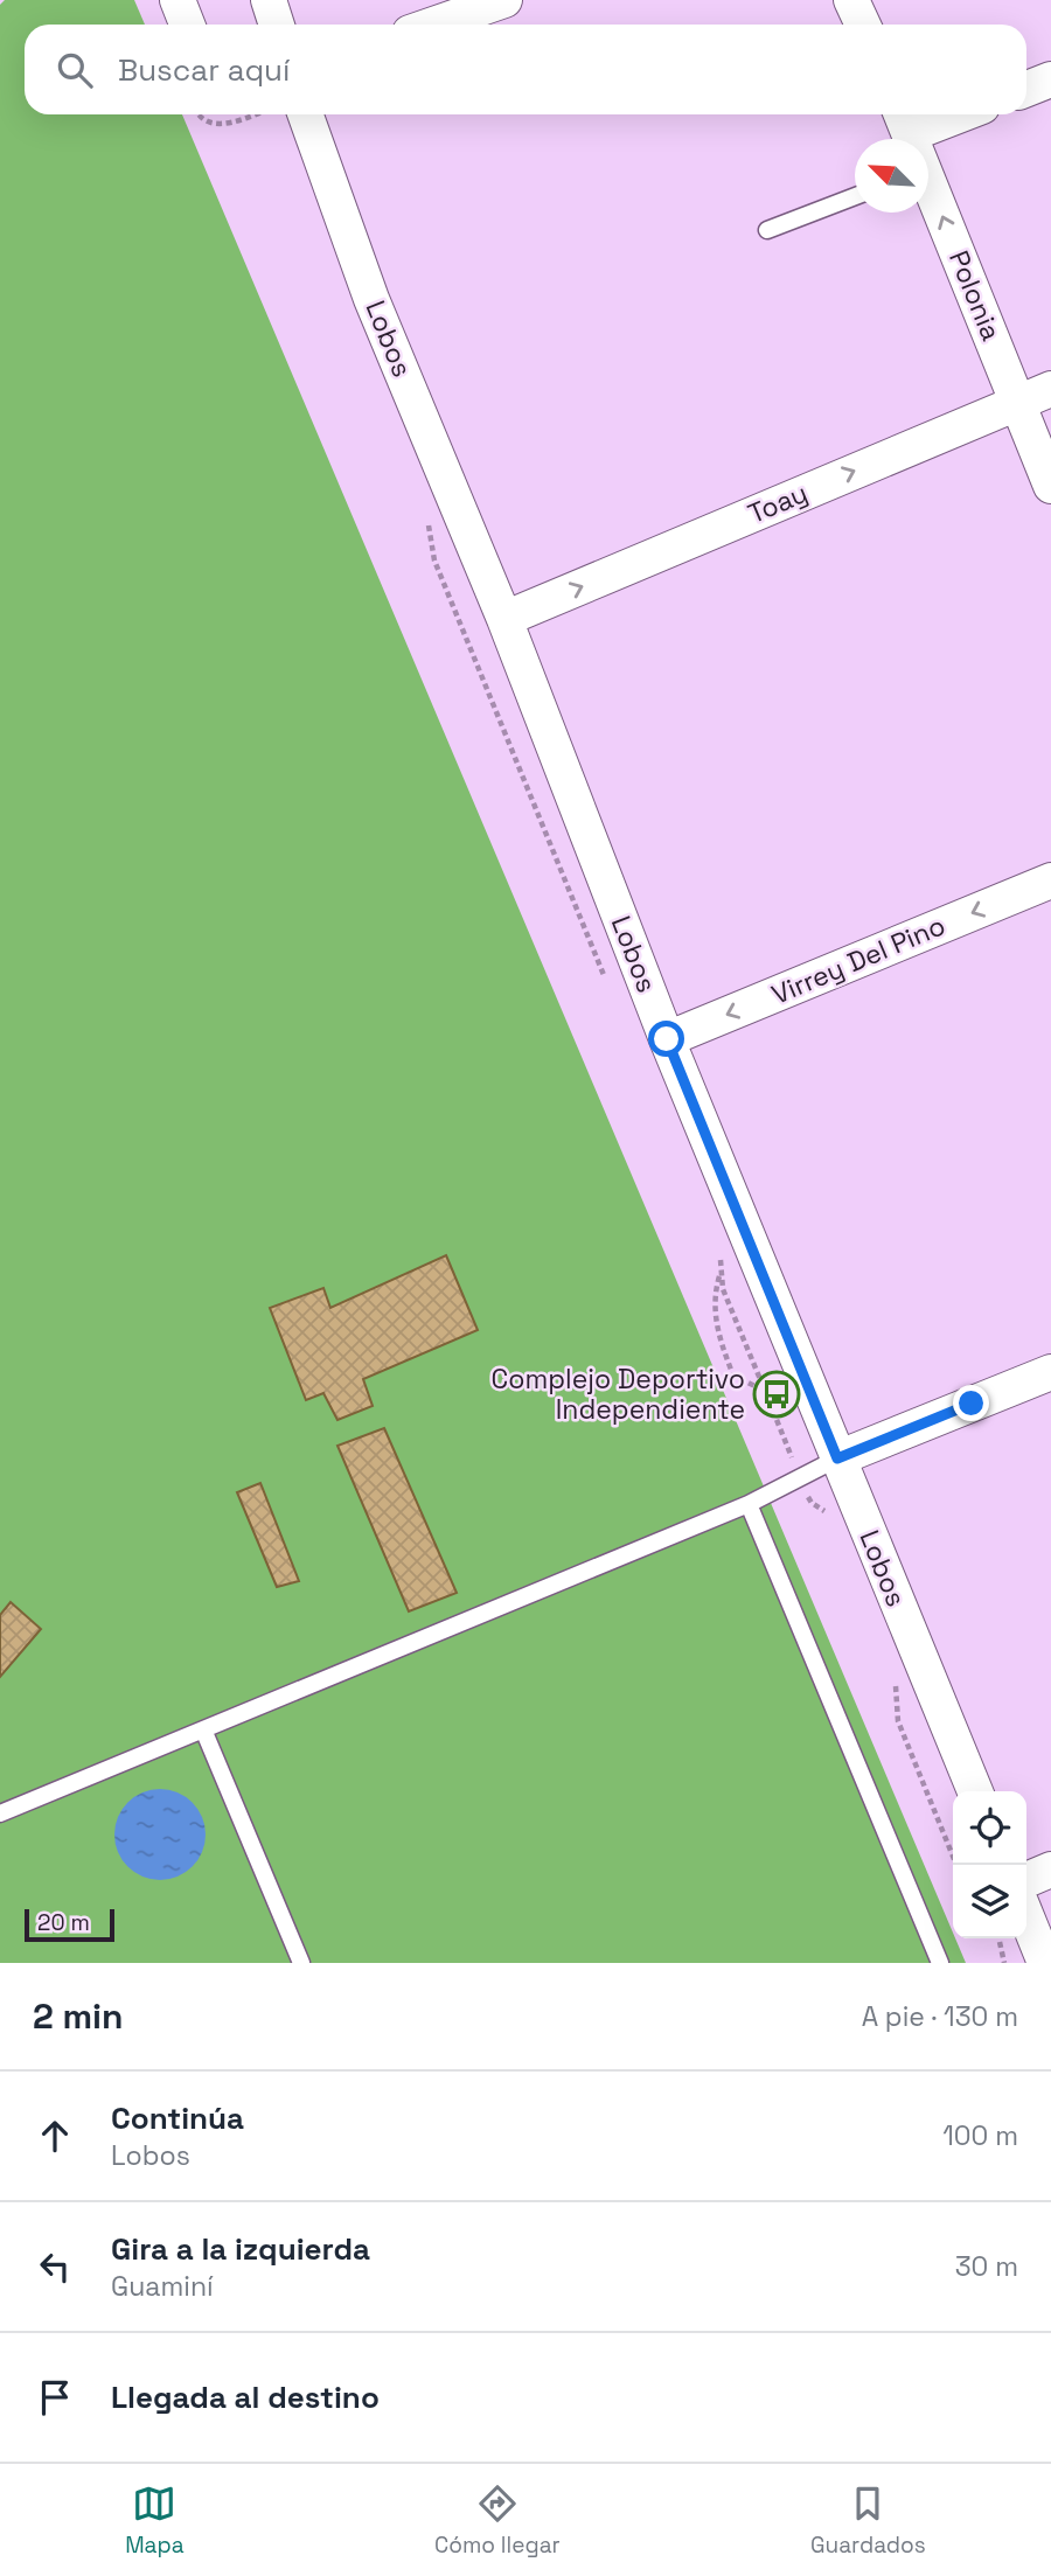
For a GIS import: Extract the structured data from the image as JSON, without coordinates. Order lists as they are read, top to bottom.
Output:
{
  "streets": {
    "street": [
      "Polonia",
      "Lobos",
      "Toay",
      "Virrey Del Pino"
    ]
  },
  "crossings": [
    ["Polonia", "Toay"],
    ["Lobos", "Toay"],
    ["Lobos", "Virrey Del Pino"]
  ],
  "one_way": ["Polonia", "Toay", "Virrey Del Pino"],
  "places": {
    "bus stop": ["Complejo Deportivo Independiente"]
  },
  "scale_bar": "20 m",
  "north": "top left",
  "page": {
    "search": "Buscar aquí",
    "scale": "20 m",
    "heading": ["2 min", "A pie · 130 m"],
    "list": [
      ["Continúa", "Lobos", "100 m"],
      ["Gira a la izquierda", "Guaminí", "30 m"],
      "Llegada al destino"
    ],
    "nav": ["Mapa", "Cómo llegar", "Guardados"]
  }
}
